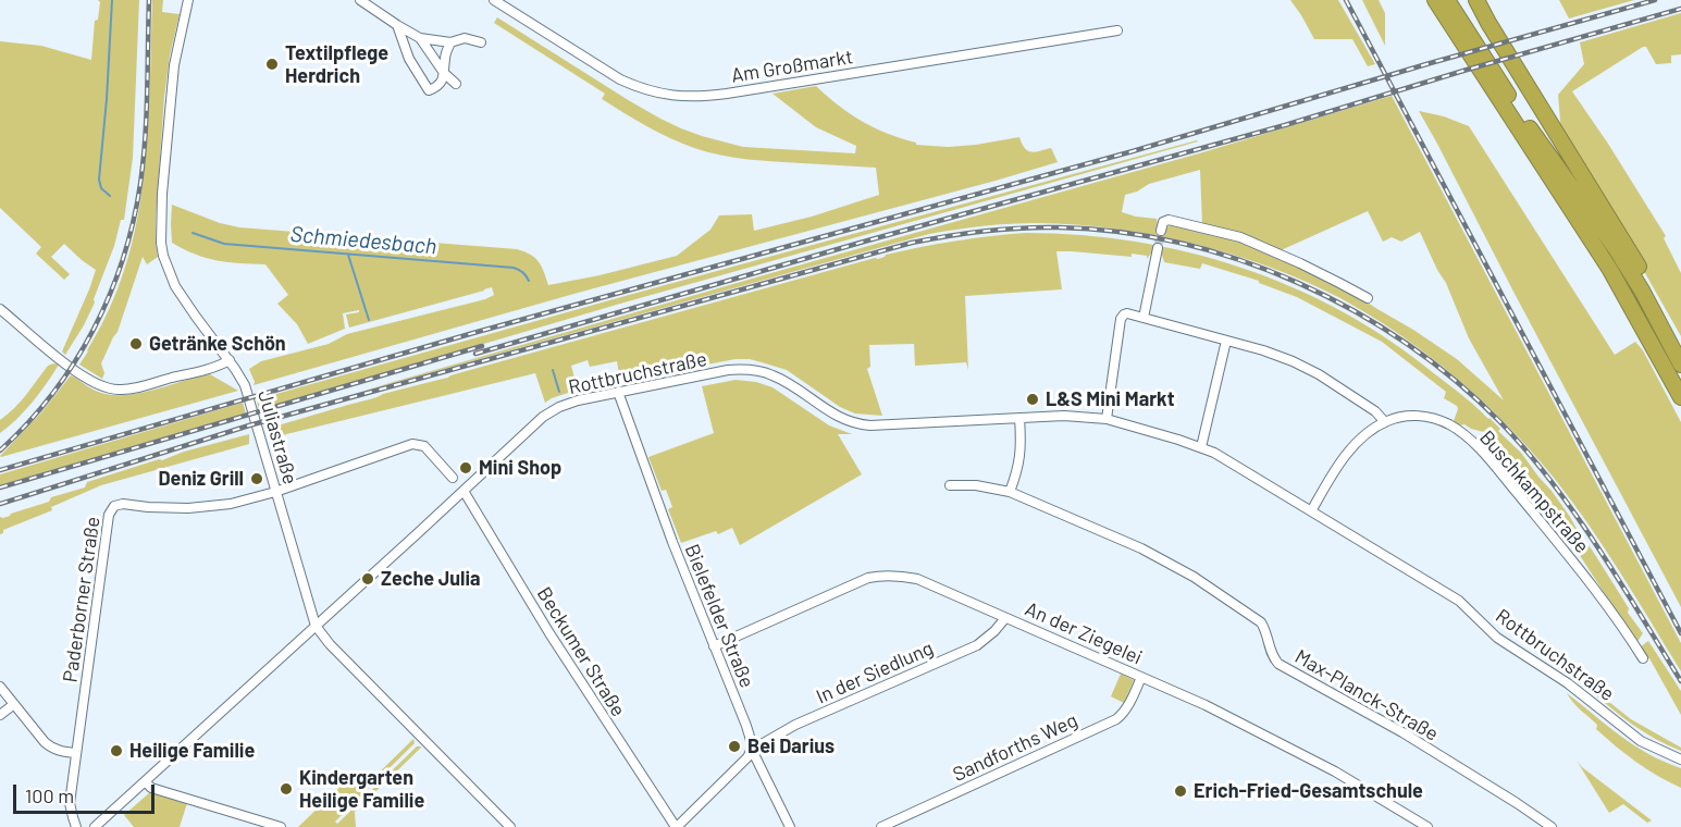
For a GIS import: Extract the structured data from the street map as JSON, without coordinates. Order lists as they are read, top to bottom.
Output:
{
  "streets": {
    "street": [
      "Am Großmarkt",
      "Rottbruchstraße",
      "Juliastraße",
      "Buschkampstraße",
      "Paderborner Straße",
      "Bielefelder Straße",
      "An der Ziegelei",
      "Beckumer Straße",
      "In der Siedlung",
      "Max-Planck-Straße",
      "Sandforths Weg"
    ]
  },
  "crossings": [
    ["Rottbruchstraße", "Juliastraße"],
    ["Rottbruchstraße", "Bielefelder Straße"],
    ["Rottbruchstraße", "Beckumer Straße"],
    ["Juliastraße", "Paderborner Straße"],
    ["Bielefelder Straße", "An der Ziegelei"],
    ["Bielefelder Straße", "In der Siedlung"],
    ["An der Ziegelei", "In der Siedlung"],
    ["An der Ziegelei", "Sandforths Weg"]
  ],
  "water": ["Schmiedesbach"],
  "places": [
    "Textilpflege Herdrich",
    "Getränke Schön",
    "L&S Mini Markt",
    "Mini Shop",
    "Deniz Grill",
    "Zeche Julia",
    "Bei Darius",
    "Heilige Familie",
    "Kindergarten Heilige Familie",
    "Erich-Fried-Gesamtschule"
  ],
  "scale_bar": "100 m"
}
